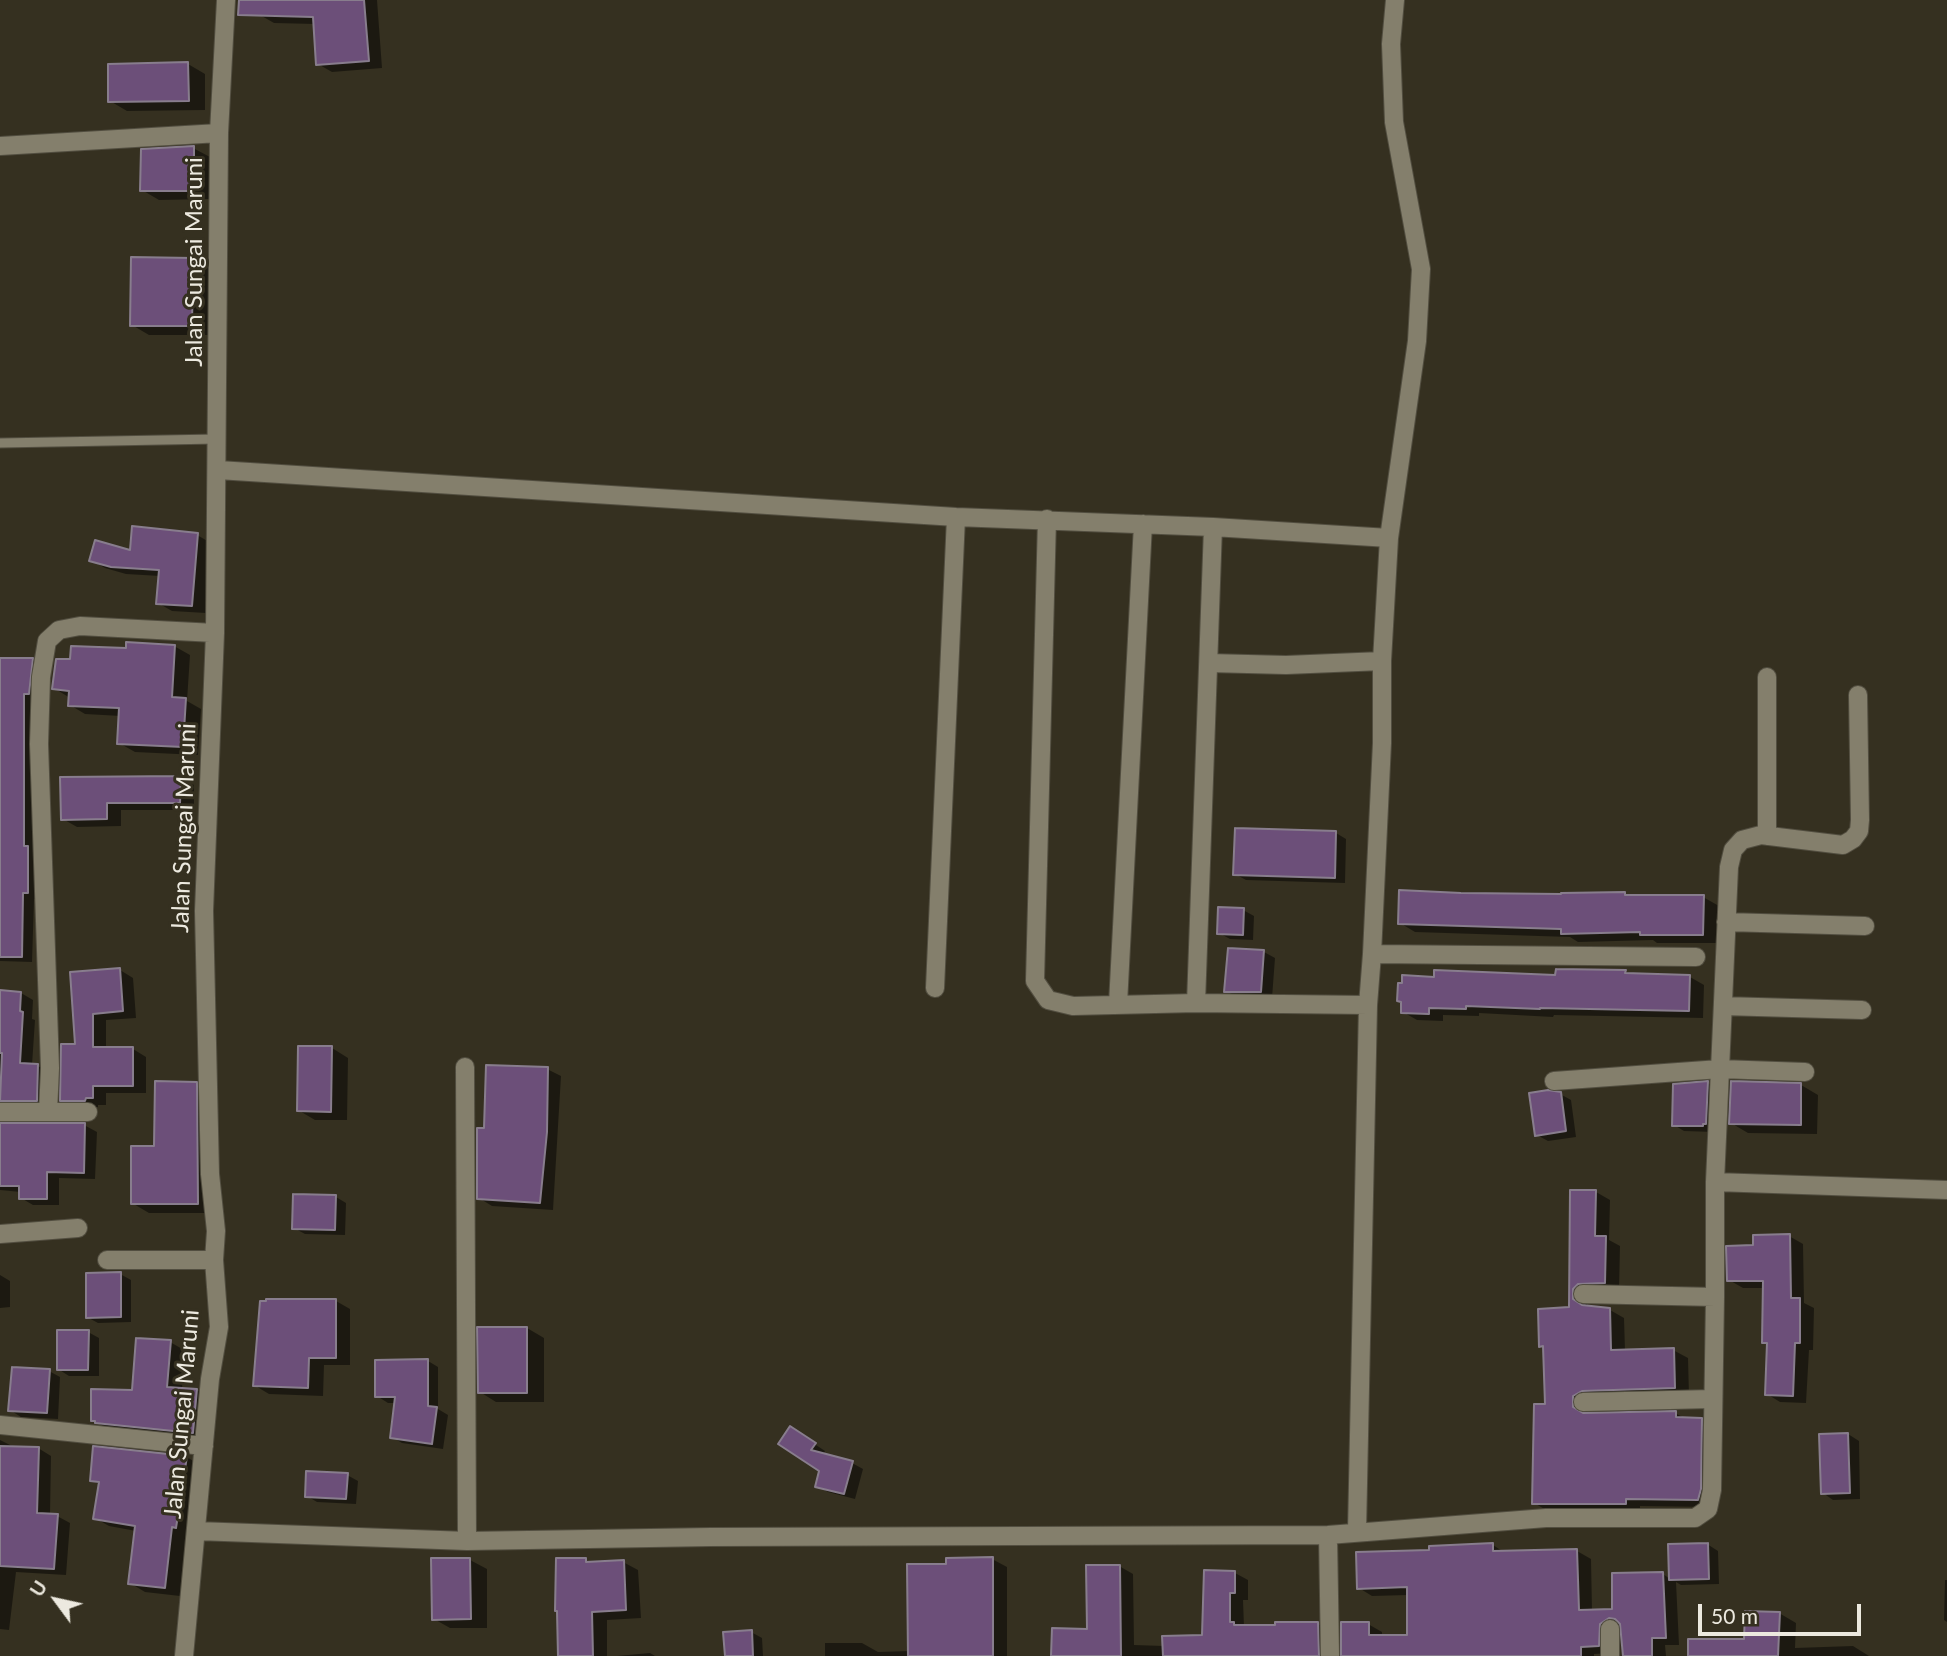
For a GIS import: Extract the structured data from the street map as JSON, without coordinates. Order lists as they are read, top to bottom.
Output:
{
  "streets": {
    "street": ["Jalan Sungai Maruni"]
  },
  "scale_bar": "50 m",
  "north": "top left"
}
